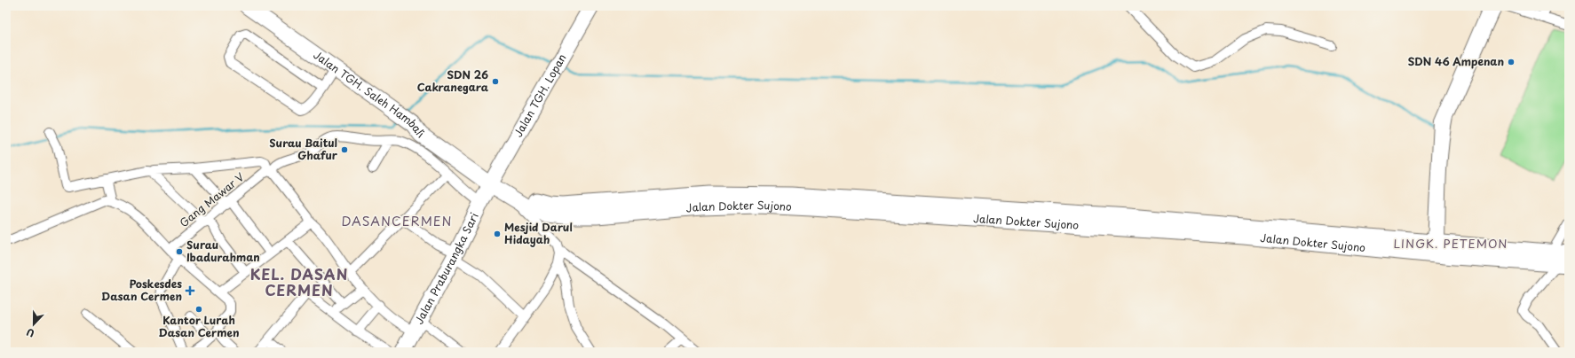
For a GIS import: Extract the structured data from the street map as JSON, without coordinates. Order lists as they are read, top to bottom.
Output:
{
  "streets": {
    "main road": [
      "Jalan TGH. Saleh Hambali",
      "Jalan TGH. Lopan",
      "Jalan Dokter Sujono",
      "Jalan Praburangka Sari"
    ],
    "street": ["Gang Mawar V"]
  },
  "crossings": [
    ["Jalan TGH. Saleh Hambali", "Jalan TGH. Lopan"],
    ["Jalan TGH. Saleh Hambali", "Jalan Dokter Sujono"],
    ["Jalan TGH. Saleh Hambali", "Jalan Praburangka Sari"],
    ["Jalan TGH. Lopan", "Jalan Dokter Sujono"],
    ["Jalan TGH. Lopan", "Jalan Praburangka Sari"],
    ["Gang Mawar V", "Jalan Praburangka Sari"],
    ["Jalan Dokter Sujono", "Jalan Praburangka Sari"]
  ],
  "districts": ["DASANCERMEN", "LINGK. PETEMON", "KEL. DASAN CERMEN"],
  "places": {
    "other": [
      "SDN 46 Ampenan",
      "SDN 26 Cakranegara",
      "Surau Baitul Ghafur",
      "Mesjid Darul Hidayah",
      "Surau Ibadurahman",
      "Kantor Lurah Dasan Cermen"
    ],
    "health": ["Poskesdes Dasan Cermen"]
  },
  "north": "bottom"
}
